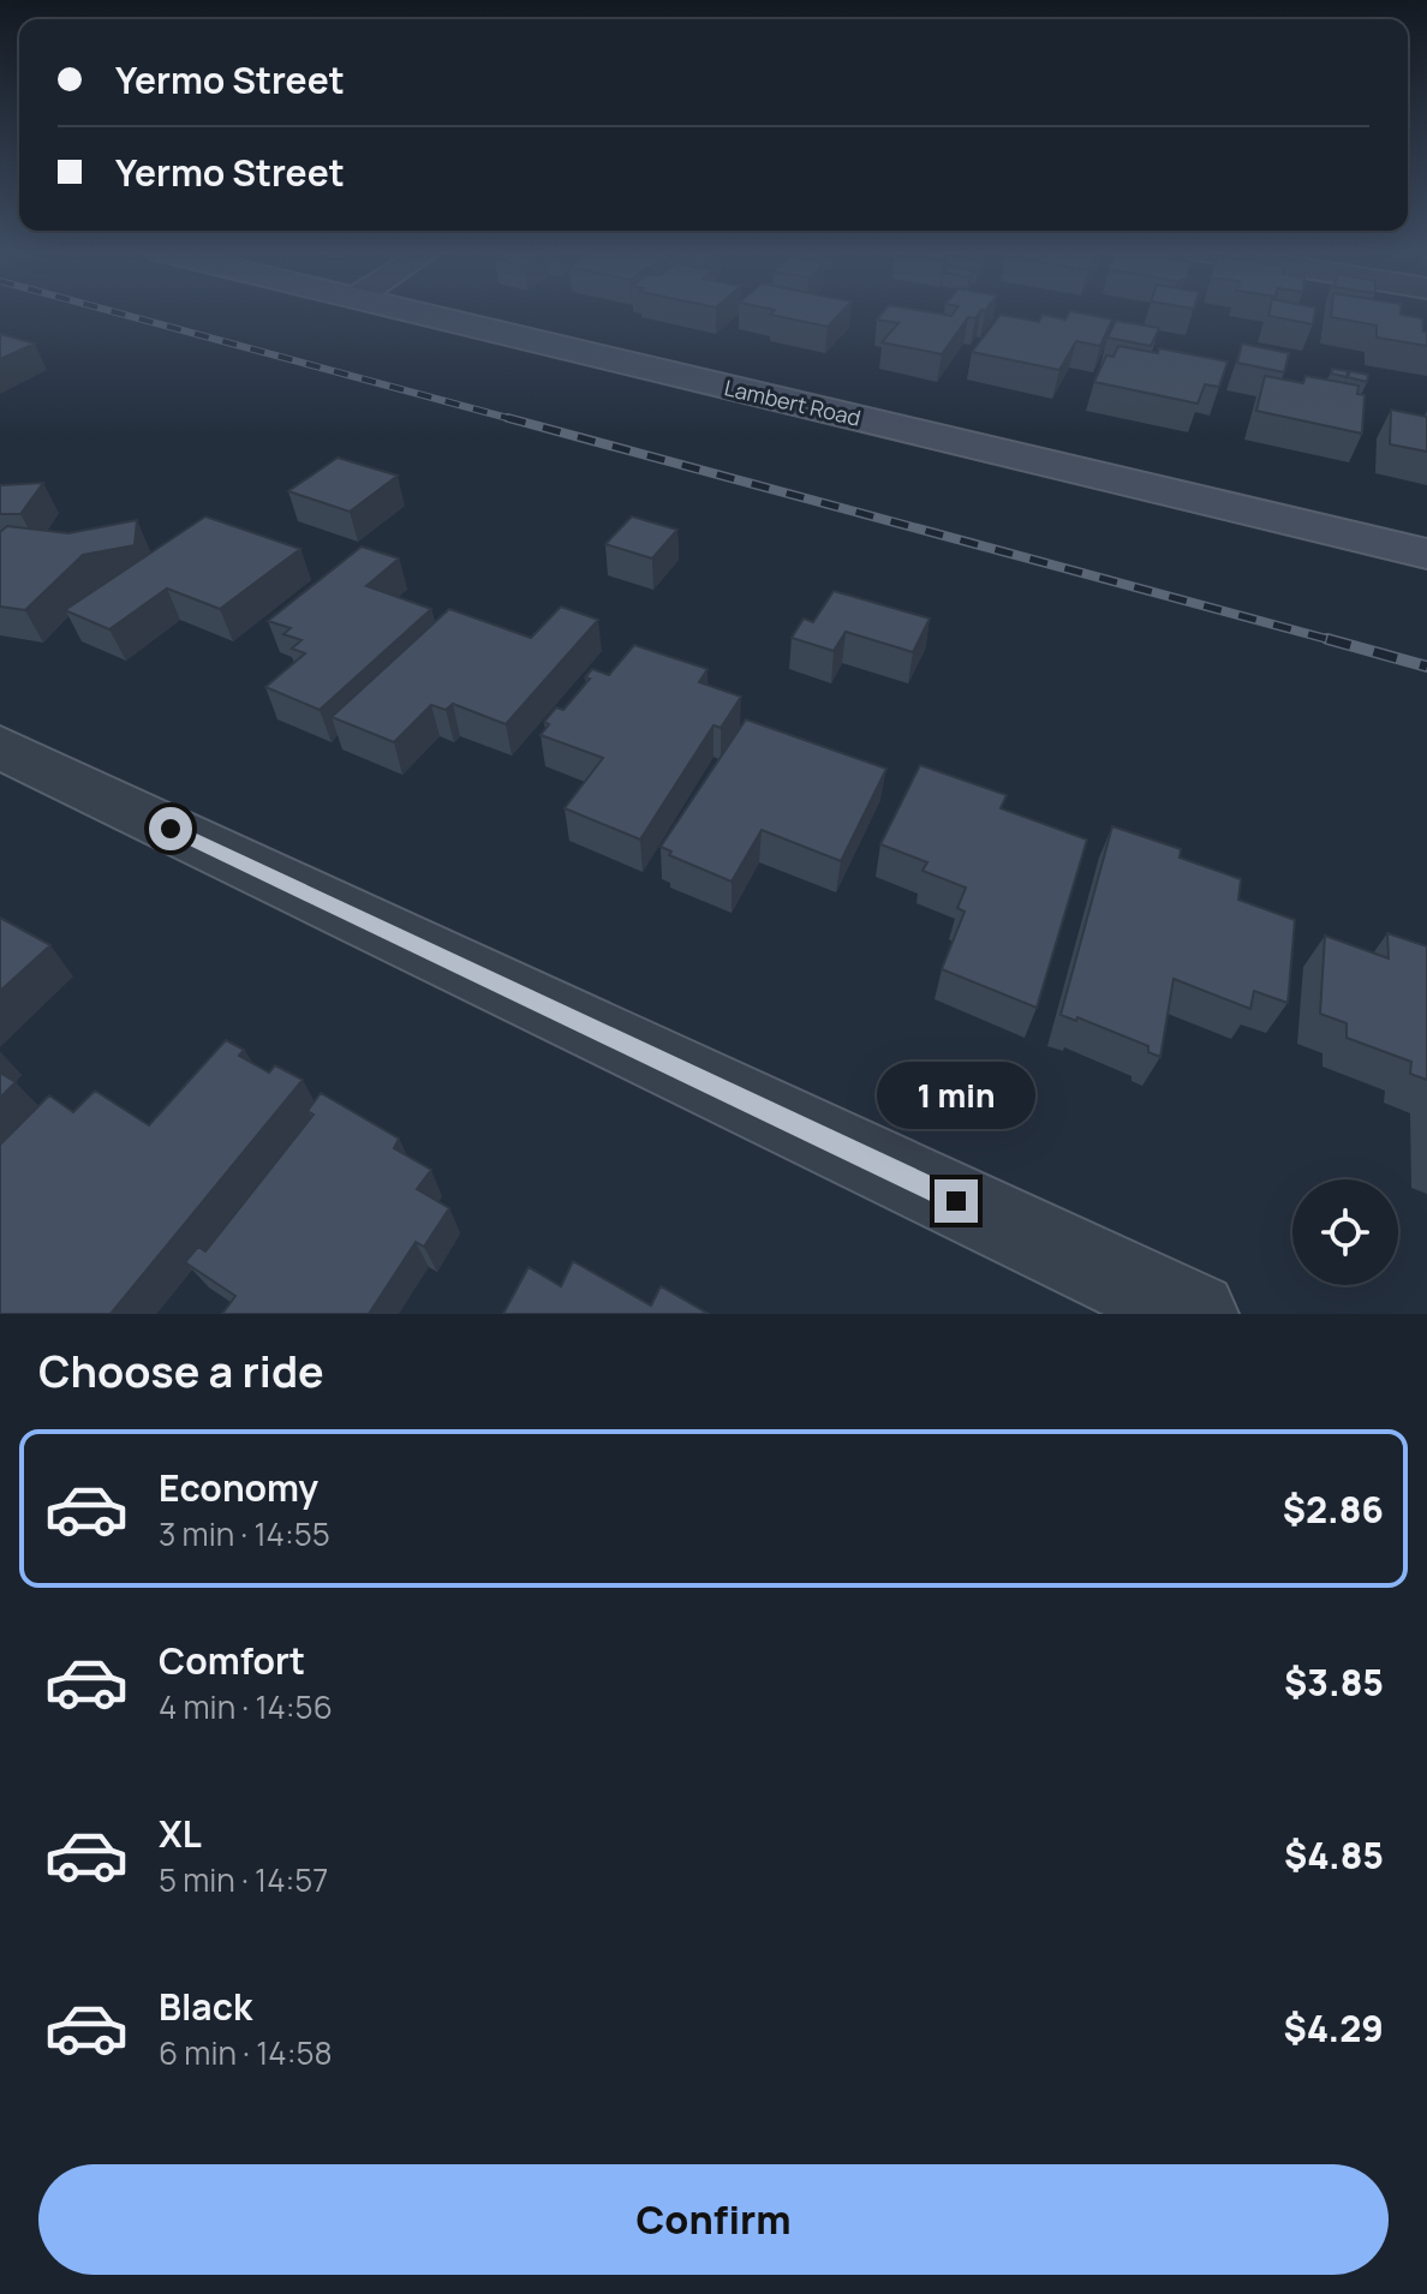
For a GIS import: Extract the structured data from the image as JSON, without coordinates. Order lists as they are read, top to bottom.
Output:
{
  "streets": {
    "main road": ["Lambert Road"]
  },
  "page": {
    "banner": ["Yermo Street", "Yermo Street"],
    "bubble": "1 min",
    "heading": "Choose a ride",
    "list": [
      {
        "name": "Economy",
        "note": "3 min · 14:55",
        "value": "$2.86"
      },
      {
        "name": "Comfort",
        "note": "4 min · 14:56",
        "value": "$3.85"
      },
      {
        "name": "XL",
        "note": "5 min · 14:57",
        "value": "$4.85"
      },
      {
        "name": "Black",
        "note": "6 min · 14:58",
        "value": "$4.29"
      }
    ],
    "buttons": "Confirm"
  }
}
